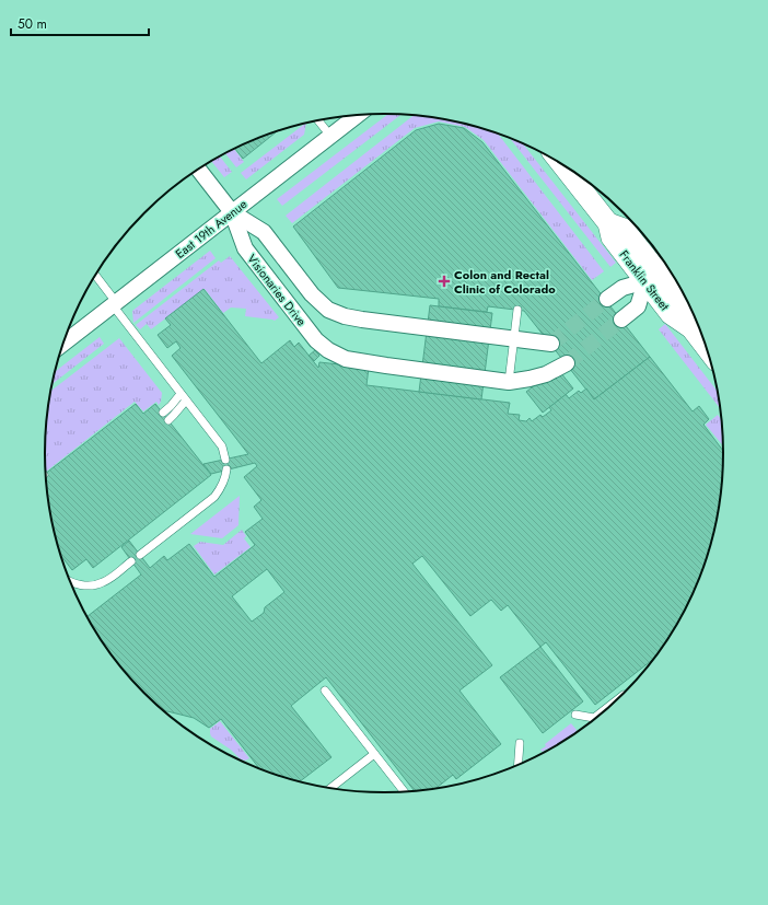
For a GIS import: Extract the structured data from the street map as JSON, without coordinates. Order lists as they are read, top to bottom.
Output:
{
  "streets": {
    "street": ["East 19th Avenue", "Franklin Street", "Visionaries Drive"]
  },
  "crossings": [
    ["East 19th Avenue", "Visionaries Drive"]
  ],
  "places": {
    "health": ["Colon and Rectal Clinic of Colorado"]
  },
  "scale_bar": "50 m"
}
